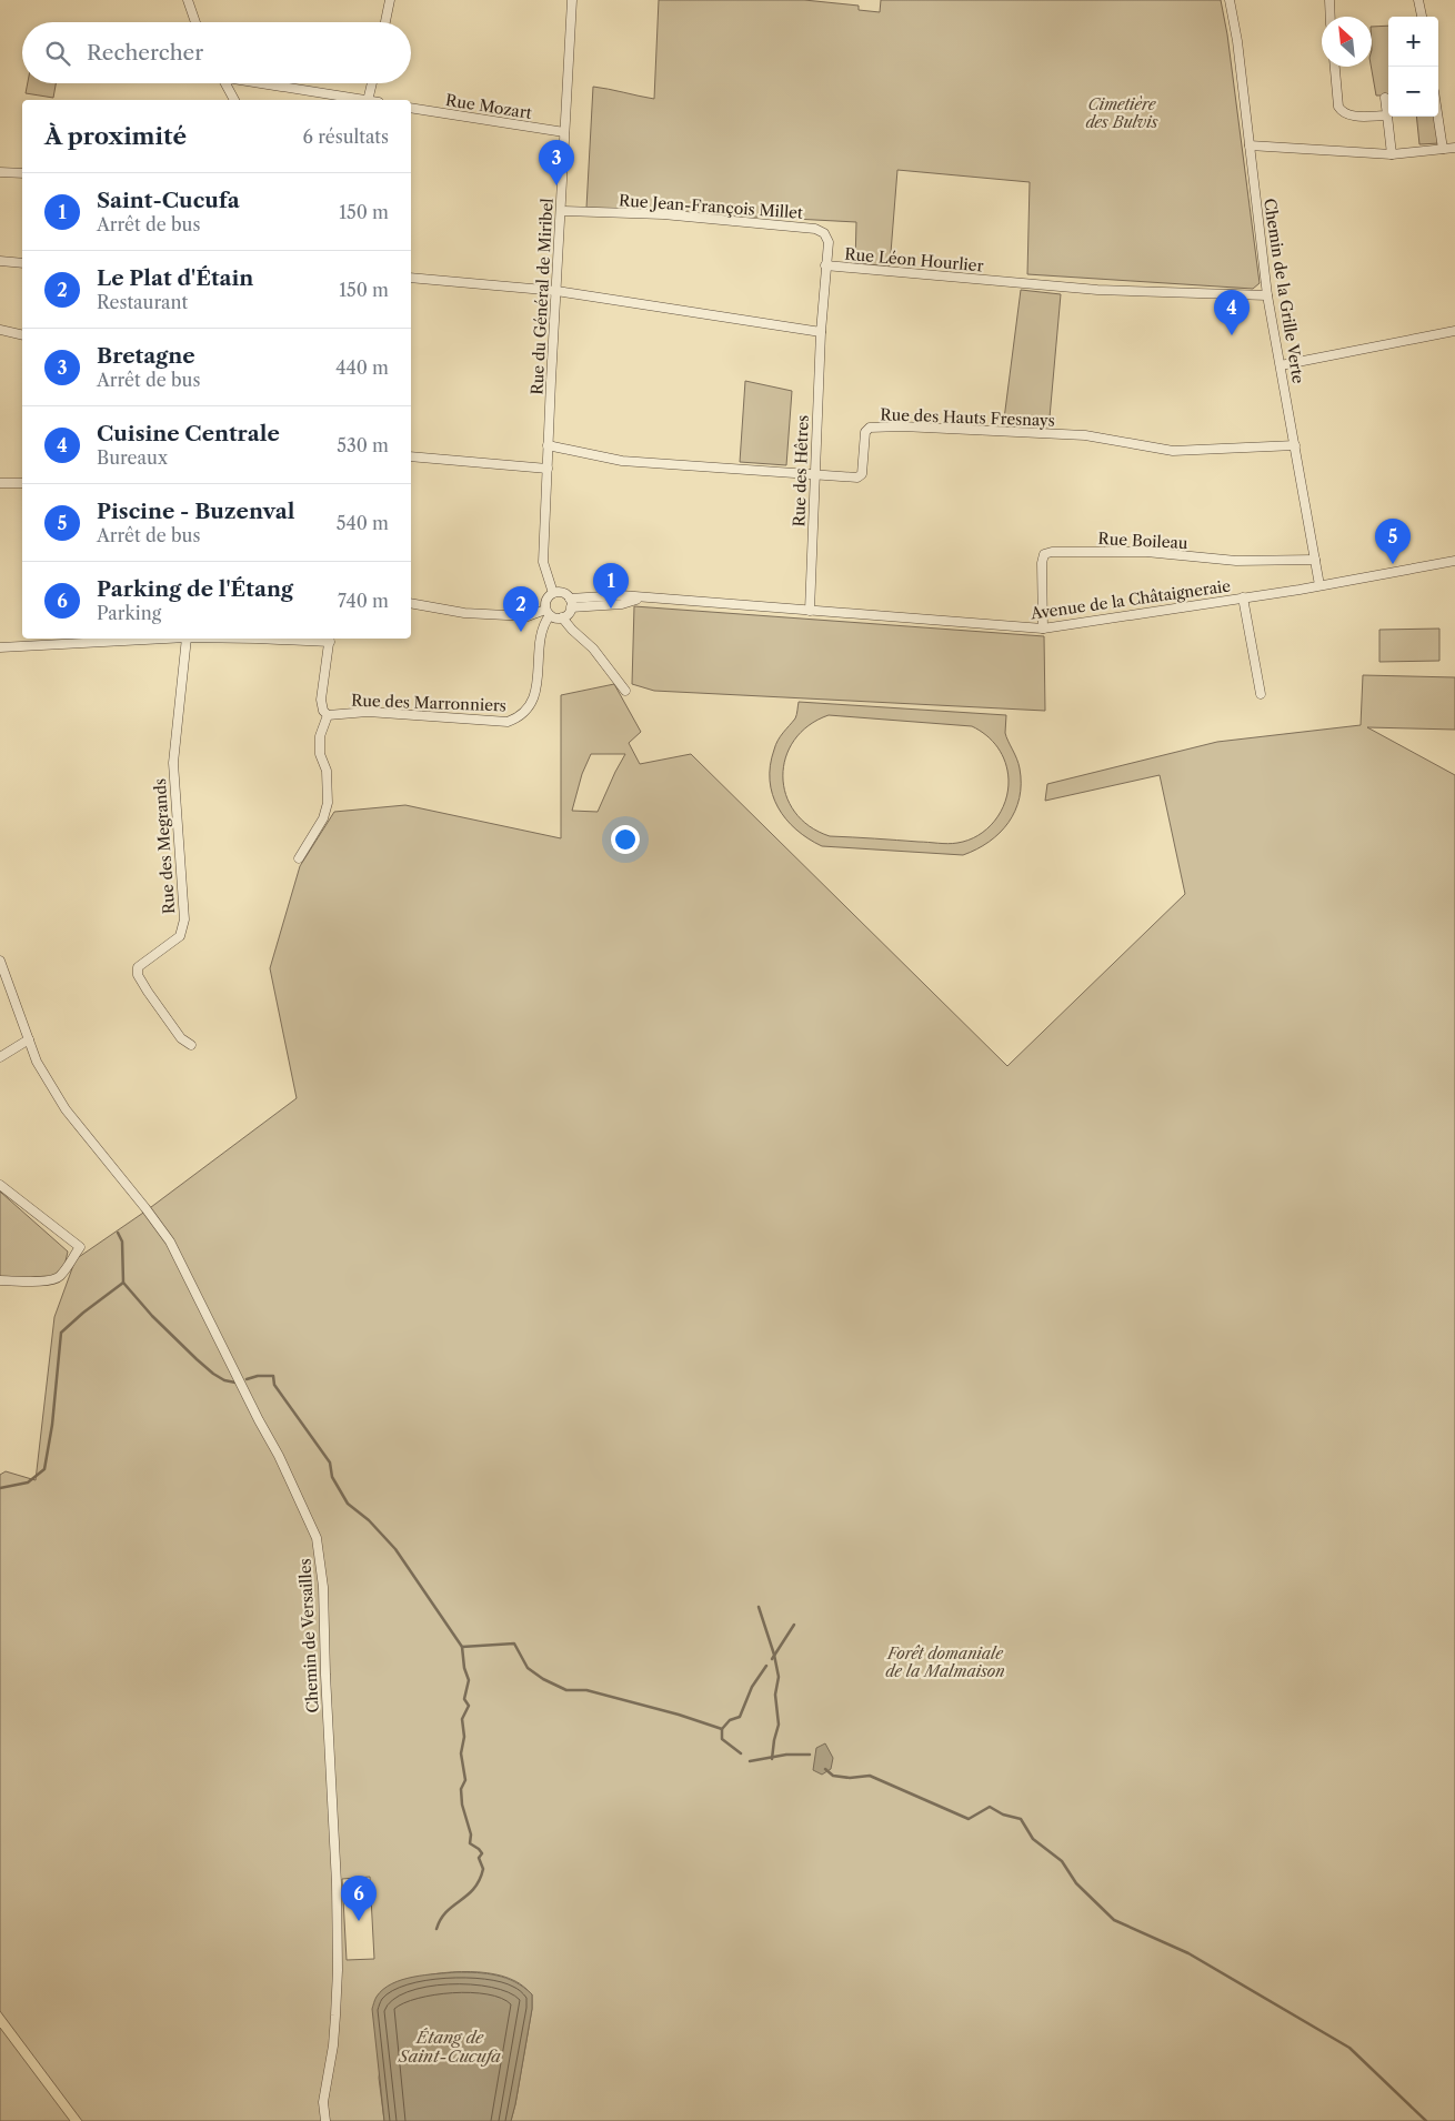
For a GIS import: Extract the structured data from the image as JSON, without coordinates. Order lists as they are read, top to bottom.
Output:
{
  "streets": {
    "street": [
      "Rue Mozart",
      "Rue Jean-François Millet",
      "Rue Léon Hourlier",
      "Chemin de la Grille Verte",
      "Rue du Général de Miribel",
      "Rue des Hauts Fresnays",
      "Rue des Hêtres",
      "Rue Boileau",
      "Avenue de la Châtaigneraie",
      "Rue des Marronniers",
      "Rue des Megrands",
      "Chemin de Versailles"
    ]
  },
  "crossings": [
    ["Rue Mozart", "Rue du Général de Miribel"],
    ["Rue Jean-François Millet", "Rue Léon Hourlier"],
    ["Rue Jean-François Millet", "Rue du Général de Miribel"],
    ["Rue Léon Hourlier", "Chemin de la Grille Verte"],
    ["Rue Léon Hourlier", "Rue des Hêtres"],
    ["Chemin de la Grille Verte", "Rue des Hauts Fresnays"],
    ["Chemin de la Grille Verte", "Rue Boileau"],
    ["Chemin de la Grille Verte", "Avenue de la Châtaigneraie"],
    ["Rue du Général de Miribel", "Rue des Hauts Fresnays"],
    ["Rue du Général de Miribel", "Avenue de la Châtaigneraie"],
    ["Rue du Général de Miribel", "Rue des Marronniers"],
    ["Rue des Hauts Fresnays", "Rue des Hêtres"],
    ["Rue des Hêtres", "Avenue de la Châtaigneraie"],
    ["Rue Boileau", "Avenue de la Châtaigneraie"],
    ["Avenue de la Châtaigneraie", "Rue des Marronniers"]
  ],
  "water": ["Étang de Saint-Cucufa"],
  "parks": ["Cimetière des Bulvis", "Forêt domaniale de la Malmaison"],
  "north": "top left",
  "page": {
    "map_buttons": ["+", "−"],
    "search": "Rechercher",
    "heading": ["À proximité", "6 résultats"],
    "pins": [
      "3",
      "4",
      "5",
      "1",
      "2",
      "6"
    ],
    "list": [
      {
        "mark": "1",
        "name": "Saint-Cucufa",
        "note": "Arrêt de bus",
        "value": "150 m"
      },
      {
        "mark": "2",
        "name": "Le Plat d'Étain",
        "note": "Restaurant",
        "value": "150 m"
      },
      {
        "mark": "3",
        "name": "Bretagne",
        "note": "Arrêt de bus",
        "value": "440 m"
      },
      {
        "mark": "4",
        "name": "Cuisine Centrale",
        "note": "Bureaux",
        "value": "530 m"
      },
      {
        "mark": "5",
        "name": "Piscine - Buzenval",
        "note": "Arrêt de bus",
        "value": "540 m"
      },
      {
        "mark": "6",
        "name": "Parking de l'Étang",
        "note": "Parking",
        "value": "740 m"
      }
    ]
  }
}
